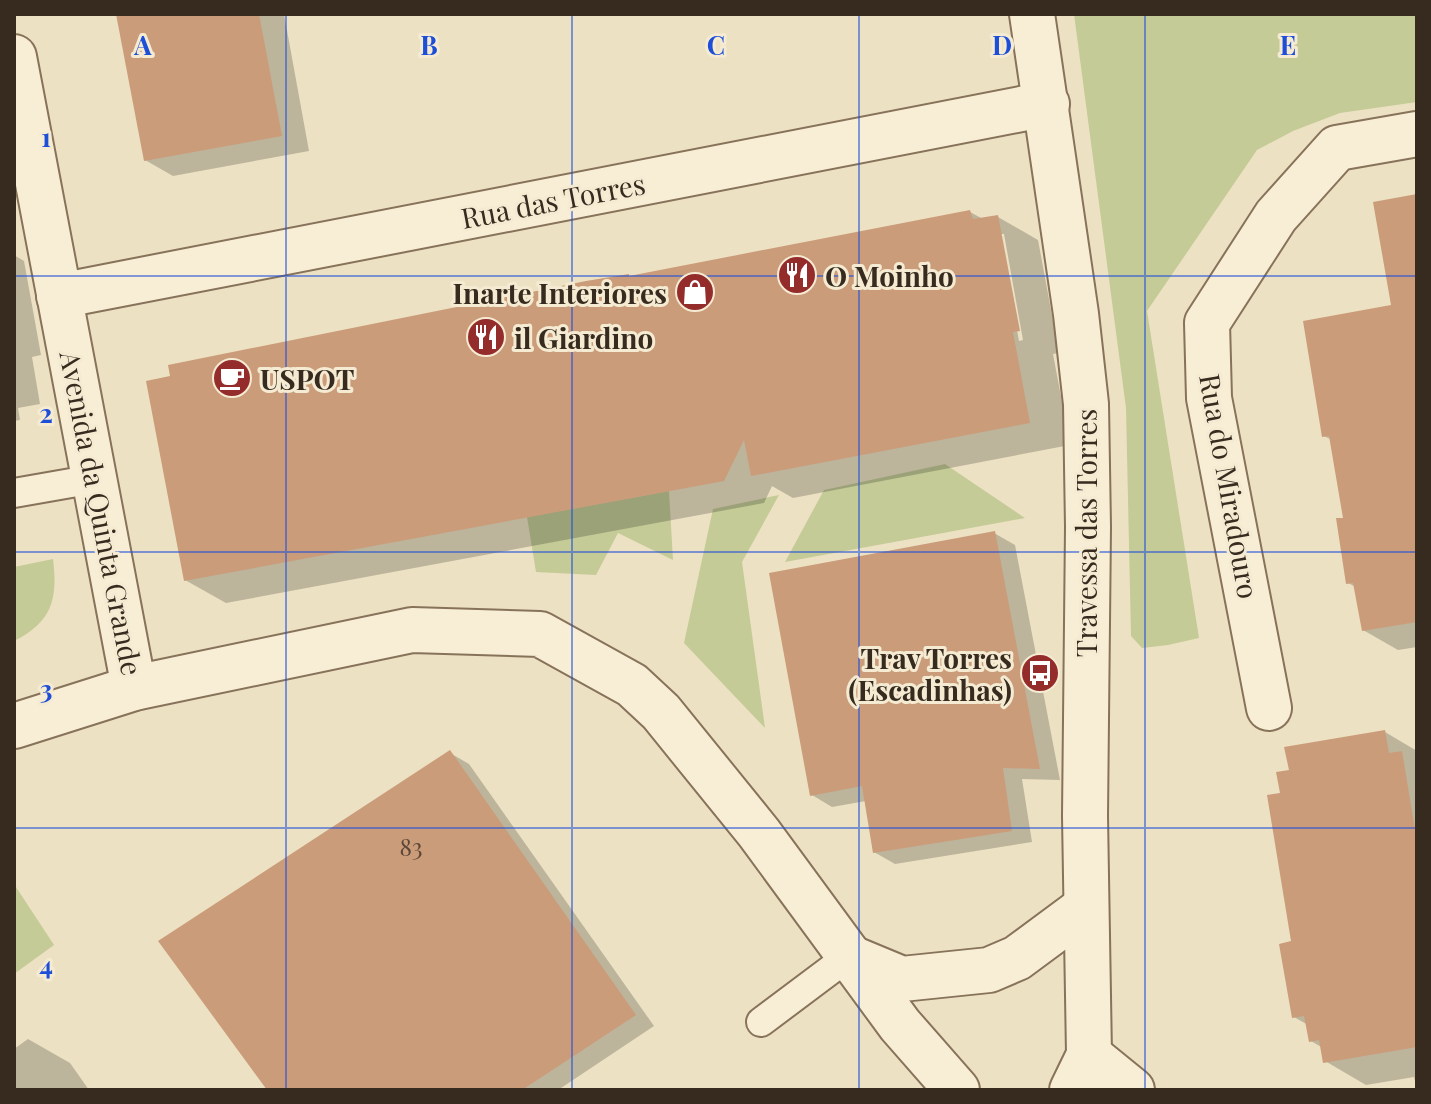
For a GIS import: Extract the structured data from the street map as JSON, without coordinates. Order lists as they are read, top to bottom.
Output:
{
  "streets": {
    "street": [
      "Rua das Torres",
      "Rua do Miradouro",
      "Avenida da Quinta Grande",
      "Travessa das Torres"
    ]
  },
  "crossings": [
    ["Rua das Torres", "Avenida da Quinta Grande"],
    ["Rua das Torres", "Travessa das Torres"]
  ],
  "places": {
    "restaurant": ["O Moinho", "il Giardino"],
    "shop": ["Inarte Interiores"],
    "cafe": ["USPOT"],
    "bus stop": ["Trav Torres (Escadinhas)"]
  },
  "house_numbers": ["83"],
  "grid": {
    "columns": [
      "A",
      "B",
      "C",
      "D",
      "E"
    ],
    "rows": [
      "1",
      "2",
      "3",
      "4"
    ]
  }
}
